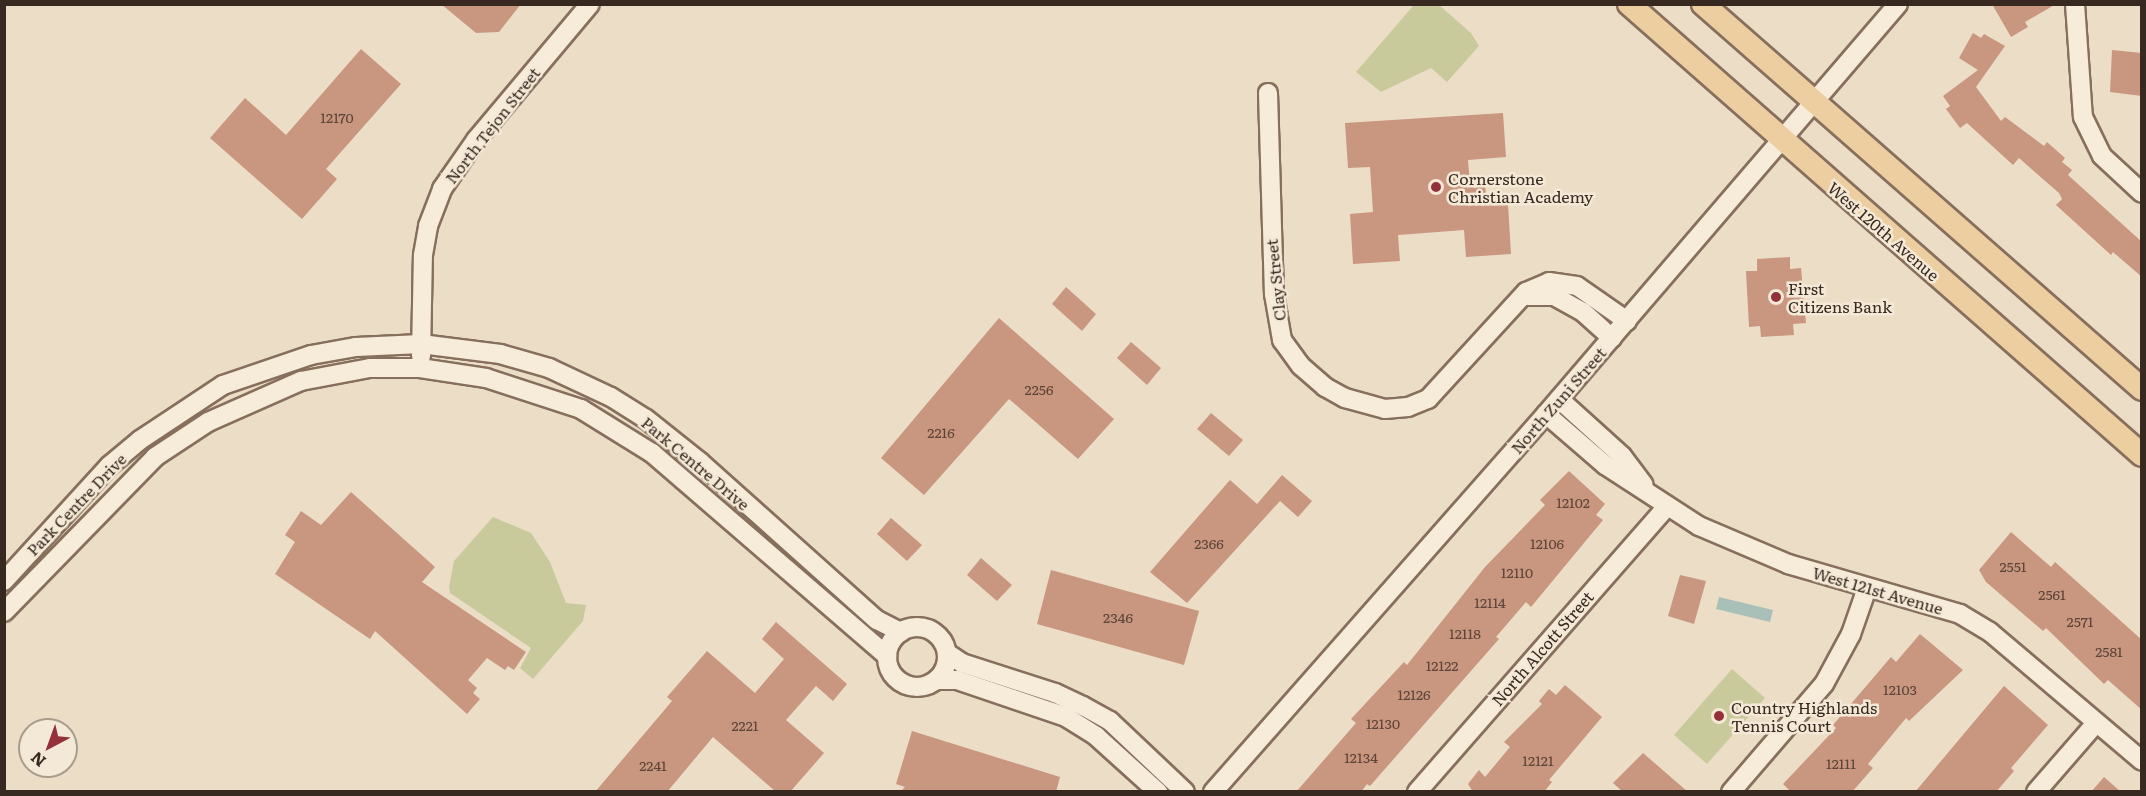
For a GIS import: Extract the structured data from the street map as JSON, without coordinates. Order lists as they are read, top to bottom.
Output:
{
  "streets": {
    "main road": ["West 120th Avenue"],
    "street": [
      "North Tejon Street",
      "Clay Street",
      "North Zuni Street",
      "Park Centre Drive",
      "West 121st Avenue",
      "North Alcott Street"
    ]
  },
  "crossings": [
    ["North Tejon Street", "Park Centre Drive"],
    ["West 120th Avenue", "North Zuni Street"],
    ["Clay Street", "North Zuni Street"],
    ["North Zuni Street", "West 121st Avenue"],
    ["West 121st Avenue", "North Alcott Street"]
  ],
  "places": ["Cornerstone Christian Academy", "First Citizens Bank", "Country Highlands Tennis Court"],
  "house_numbers": [
    "12170",
    "2256",
    "2216",
    "12102",
    "2366",
    "12106",
    "2551",
    "12110",
    "2561",
    "12114",
    "2346",
    "2571",
    "12118",
    "2581",
    "12122",
    "12103",
    "12126",
    "12130",
    "2221",
    "12134",
    "12121",
    "12111",
    "2241"
  ],
  "north": "bottom left"
}
